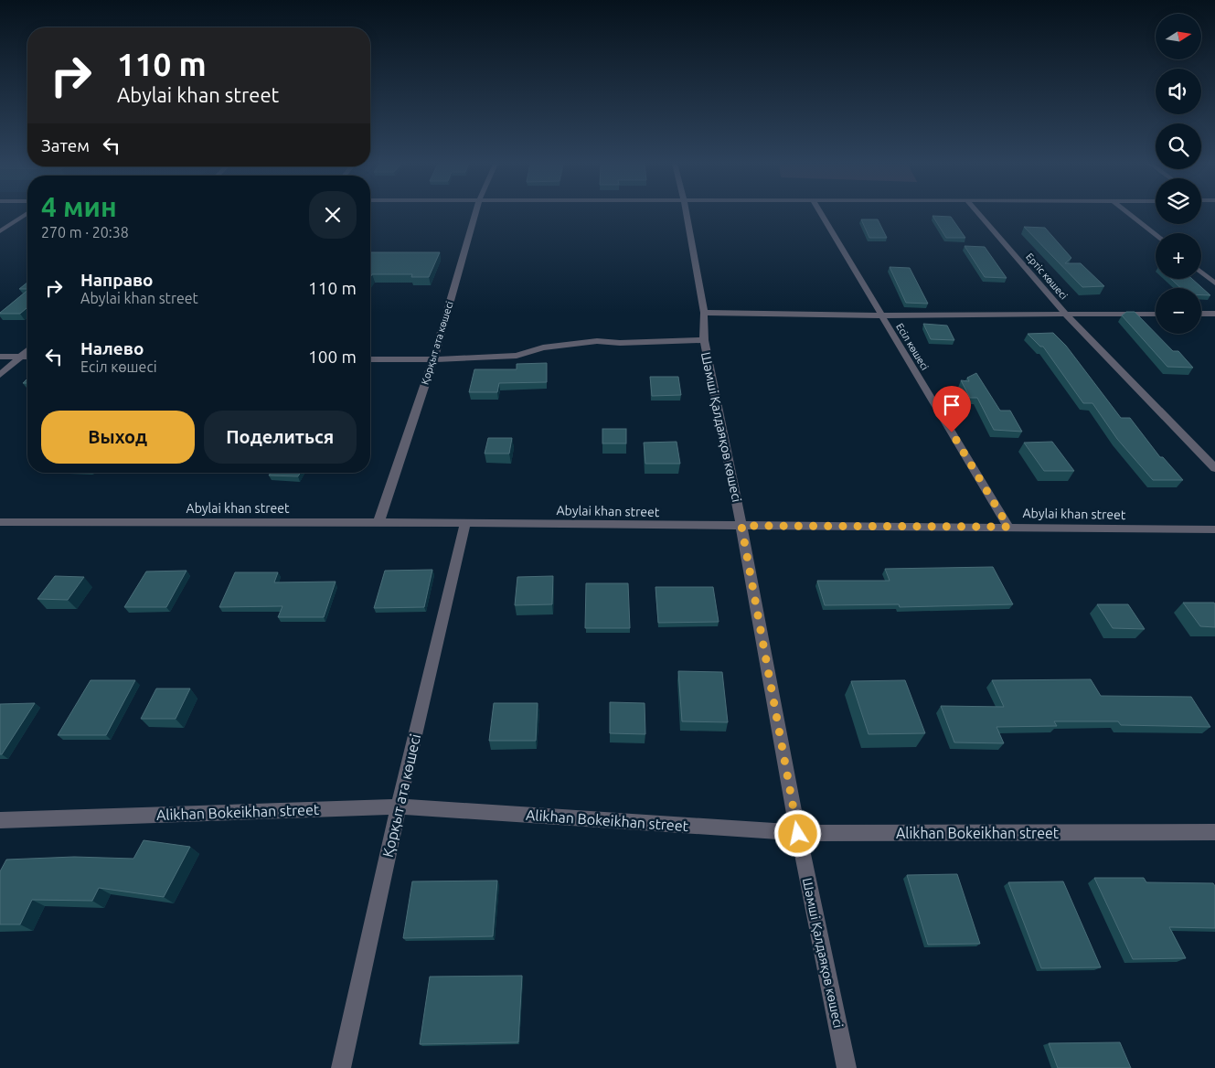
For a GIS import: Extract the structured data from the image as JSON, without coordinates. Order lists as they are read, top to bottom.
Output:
{
  "streets": {
    "street": [
      "Ертіс көшесі",
      "Қорқыт ата көшесі",
      "Есіл көшесі",
      "Шәмші Қалдаяқов көшесі",
      "Abylai khan street",
      "Alikhan Bokeikhan street"
    ]
  },
  "crossings": [
    ["Қорқыт ата көшесі", "Abylai khan street"],
    ["Қорқыт ата көшесі", "Alikhan Bokeikhan street"],
    ["Есіл көшесі", "Abylai khan street"],
    ["Шәмші Қалдаяқов көшесі", "Abylai khan street"],
    ["Шәмші Қалдаяқов көшесі", "Alikhan Bokeikhan street"]
  ],
  "north": "right",
  "page": {
    "map_buttons": ["+", "−"],
    "turn": ["110 m", "Abylai khan street"],
    "then": "Затем",
    "heading": ["4 мин", "270 m · 20:38"],
    "list": [
      {
        "name": "Направо",
        "note": "Abylai khan street",
        "value": "110 m"
      },
      {
        "name": "Налево",
        "note": "Есіл көшесі",
        "value": "100 m"
      }
    ],
    "buttons": ["Выход", "Поделиться"]
  }
}
